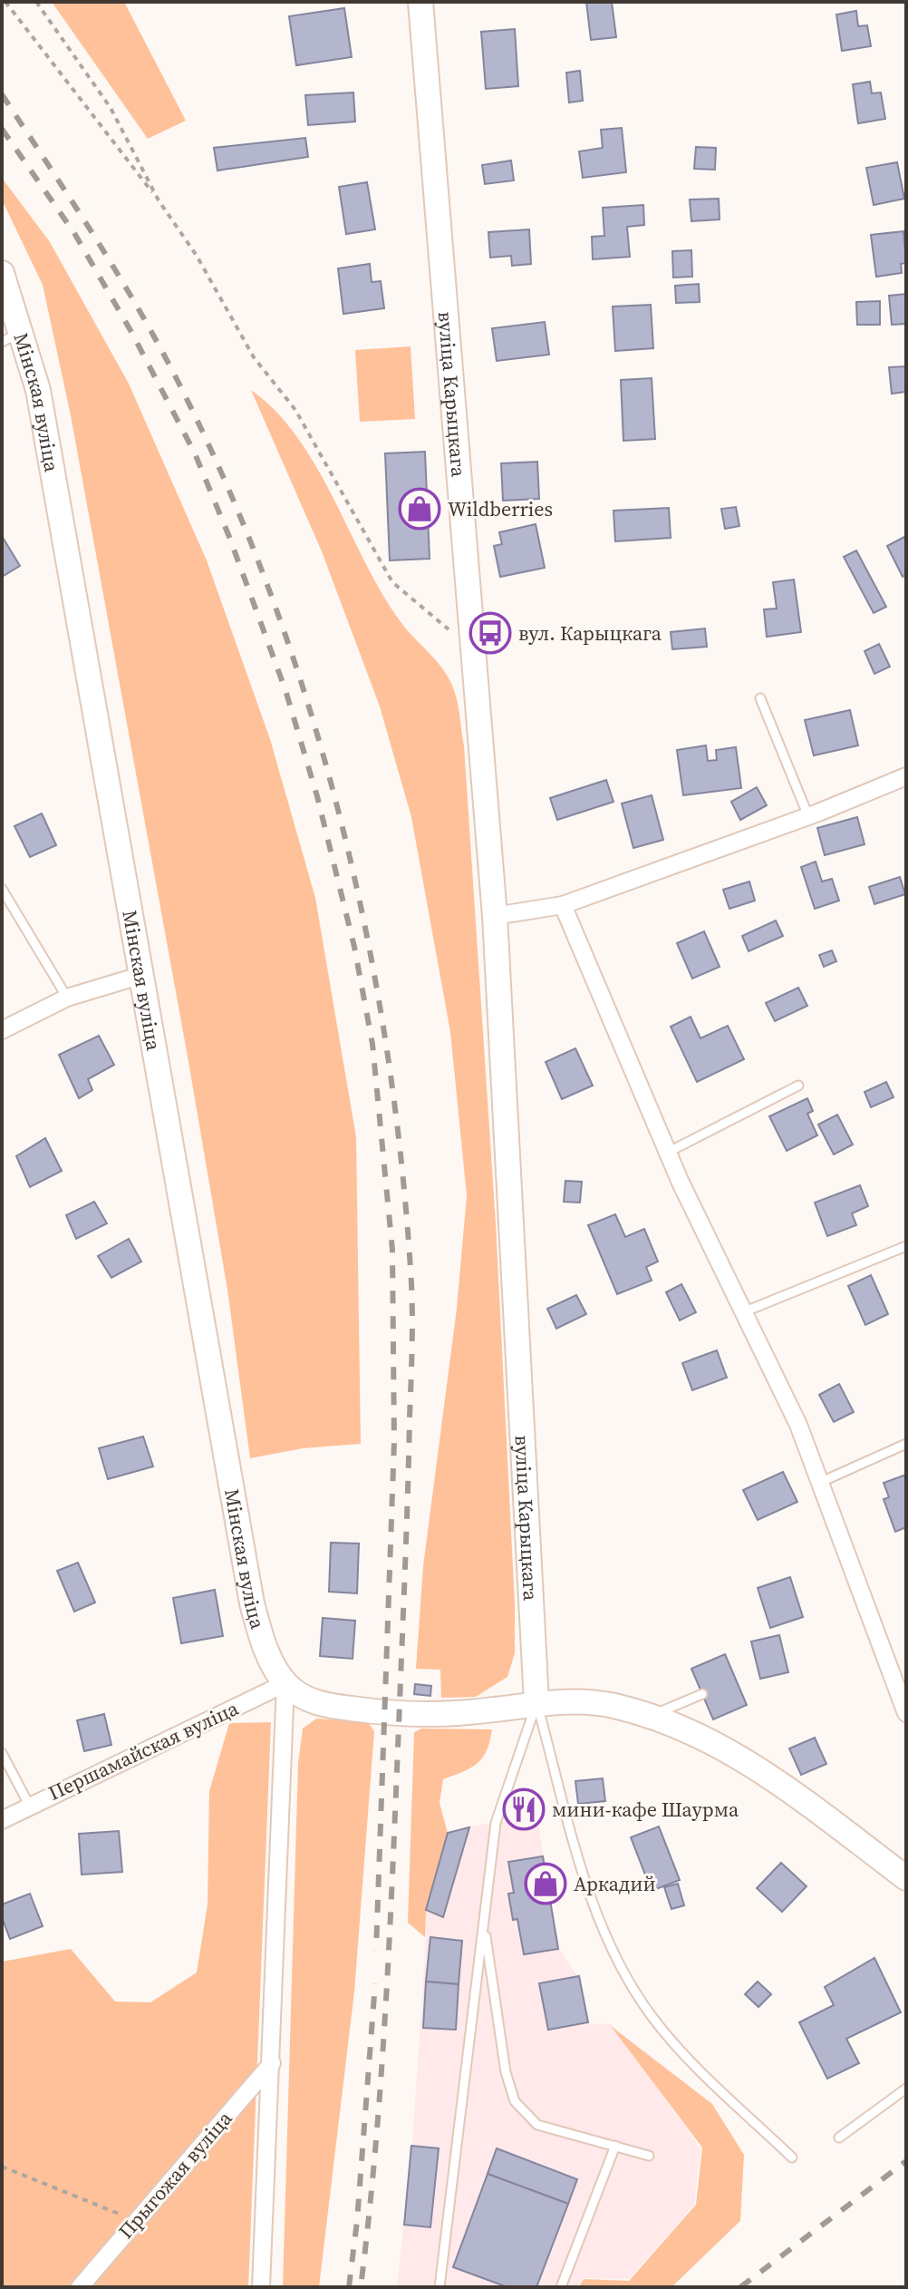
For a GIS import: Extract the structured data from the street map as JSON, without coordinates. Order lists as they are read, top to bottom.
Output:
{
  "streets": {
    "street": [
      "вуліца Карыцкага",
      "Мінская вуліца",
      "Першамайская вуліца",
      "Прыгожая вуліца"
    ]
  },
  "crossings": [
    ["Мінская вуліца", "Першамайская вуліца"]
  ],
  "places": {
    "shop": ["Wildberries", "Аркадий"],
    "bus stop": ["вул. Карыцкага"],
    "restaurant": ["мини-кафе Шаурма"]
  }
}
